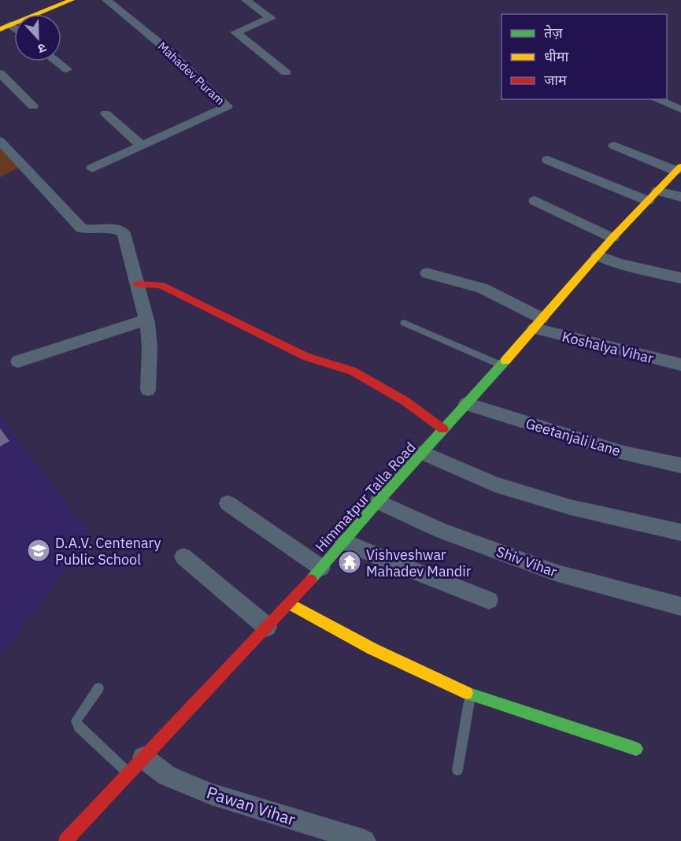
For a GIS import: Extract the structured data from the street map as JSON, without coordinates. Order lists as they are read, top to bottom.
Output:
{
  "streets": {
    "street": [
      "Mahadev Puram",
      "Koshalya Vihar",
      "Geetanjali Lane",
      "Himmatpur Talla Road",
      "Shiv Vihar",
      "Pawan Vihar"
    ]
  },
  "crossings": [
    ["Koshalya Vihar", "Himmatpur Talla Road"],
    ["Geetanjali Lane", "Himmatpur Talla Road"],
    ["Himmatpur Talla Road", "Shiv Vihar"],
    ["Himmatpur Talla Road", "Pawan Vihar"]
  ],
  "places": {
    "school or university": ["D.A.V. Centenary Public School"],
    "temple": ["Vishveshwar Mahadev Mandir"]
  },
  "legend": ["तेज़", "धीमा", "जाम"],
  "north": "bottom"
}
